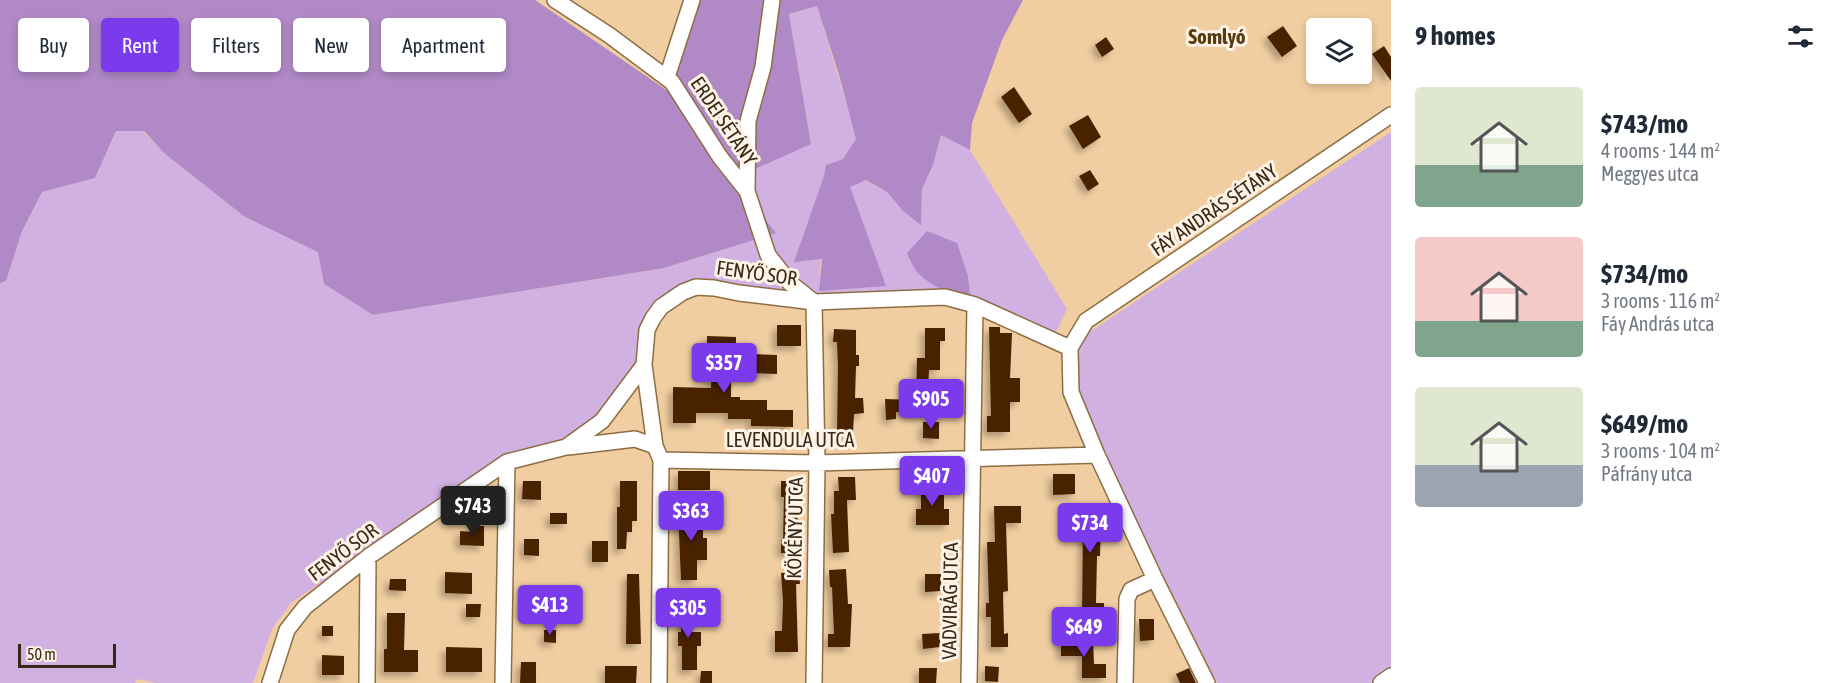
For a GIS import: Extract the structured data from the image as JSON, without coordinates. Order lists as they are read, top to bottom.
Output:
{
  "streets": {
    "street": [
      "ERDEI SÉTÁNY",
      "FÁY ANDRÁS SÉTÁNY",
      "FENYŐ SOR",
      "LEVENDULA UTCA",
      "KÖKÉNY UTCA",
      "VADVIRÁG UTCA"
    ]
  },
  "crossings": [
    ["ERDEI SÉTÁNY", "FENYŐ SOR"],
    ["ERDEI SÉTÁNY", "KÖKÉNY UTCA"],
    ["FÁY ANDRÁS SÉTÁNY", "FENYŐ SOR"],
    ["FENYŐ SOR", "LEVENDULA UTCA"],
    ["FENYŐ SOR", "KÖKÉNY UTCA"],
    ["FENYŐ SOR", "VADVIRÁG UTCA"],
    ["LEVENDULA UTCA", "KÖKÉNY UTCA"],
    ["LEVENDULA UTCA", "VADVIRÁG UTCA"]
  ],
  "districts": ["Somlyó"],
  "scale_bar": "50 m",
  "page": {
    "heading": "9 homes",
    "chip": [
      "Buy",
      "Rent",
      "Filters",
      "New",
      "Apartment"
    ],
    "list": [
      {
        "name": "$743/mo",
        "note": "4 rooms · 144 m² · Meggyes utca"
      },
      {
        "name": "$734/mo",
        "note": "3 rooms · 116 m² · Fáy András utca"
      },
      {
        "name": "$649/mo",
        "note": "3 rooms · 104 m² · Páfrány utca"
      }
    ],
    "price": [
      "$357",
      "$905",
      "$407",
      "$743",
      "$363",
      "$734",
      "$413",
      "$305",
      "$649"
    ],
    "scale": "50 m"
  }
}
